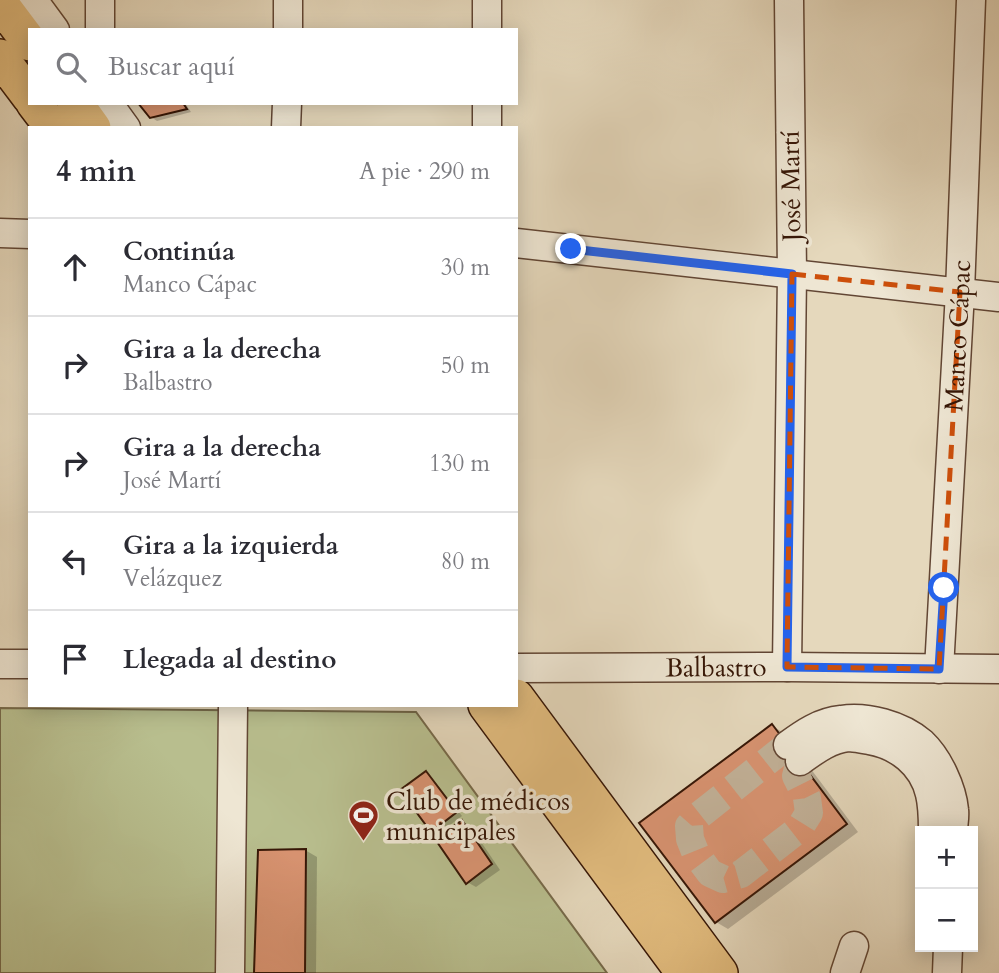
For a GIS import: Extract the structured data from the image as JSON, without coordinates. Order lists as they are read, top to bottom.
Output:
{
  "streets": {
    "street": ["José Martí", "Manco Cápac", "Balbastro"]
  },
  "crossings": [
    ["José Martí", "Balbastro"],
    ["Manco Cápac", "Balbastro"]
  ],
  "places": {
    "sports": ["Club de médicos municipales"]
  },
  "page": {
    "search": "Buscar aquí",
    "heading": ["4 min", "A pie · 290 m"],
    "list": [
      ["Continúa", "Manco Cápac", "30 m"],
      ["Gira a la derecha", "Balbastro", "50 m"],
      ["Gira a la derecha", "José Martí", "130 m"],
      ["Gira a la izquierda", "Velázquez", "80 m"],
      "Llegada al destino"
    ],
    "map_buttons": ["+", "−"]
  }
}
